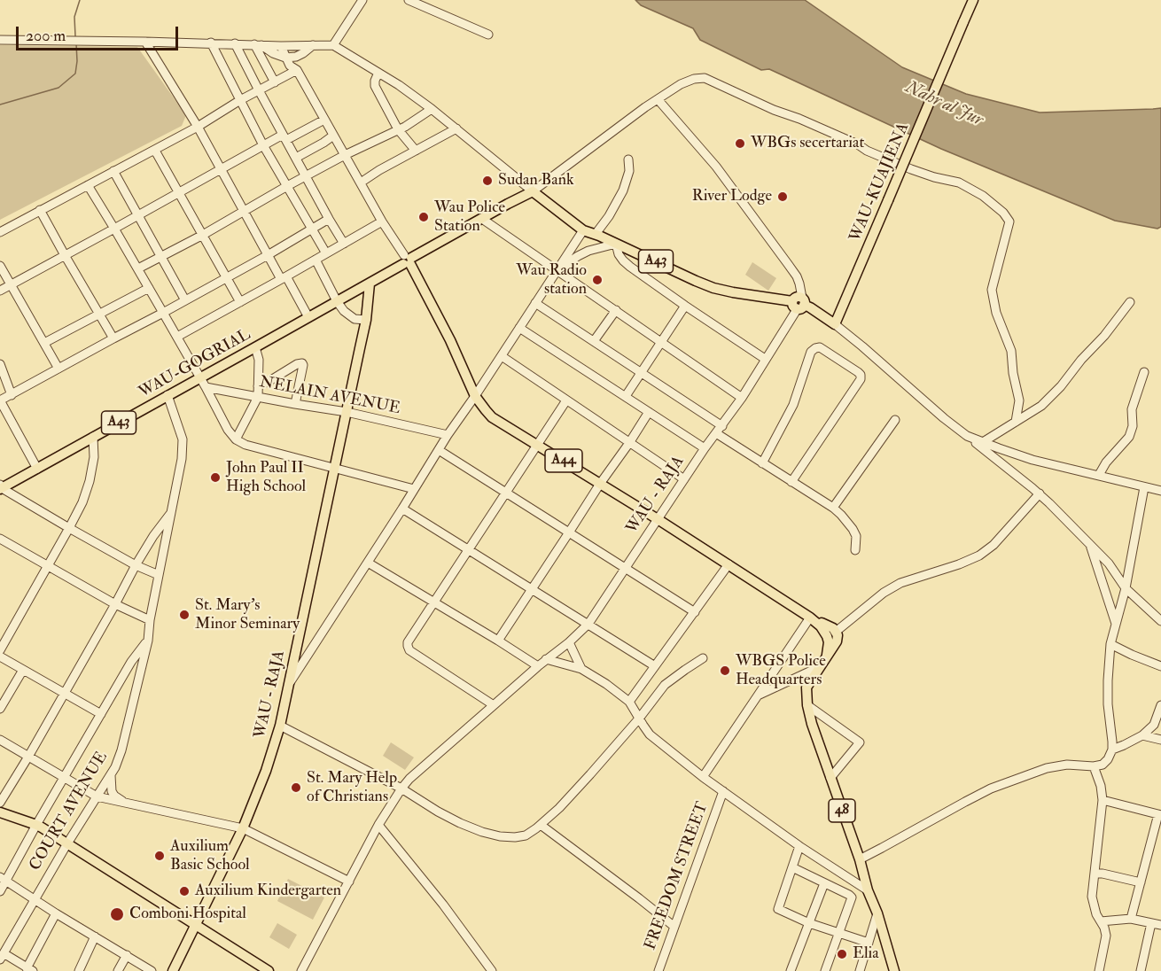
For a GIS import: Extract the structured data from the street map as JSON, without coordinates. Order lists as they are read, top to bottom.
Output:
{
  "streets": {
    "main road": [
      "WAU-KUAJIENA",
      "A43",
      "WAU-GOGRIAL",
      "A44",
      "WAU - RAJA",
      "48"
    ],
    "street": ["NELAIN AVENUE", "COURT AVENUE", "FREEDOM STREET"]
  },
  "crossings": [
    ["WAU-KUAJIENA", "A43"],
    ["A43", "WAU-GOGRIAL"],
    ["A43", "WAU - RAJA"],
    ["WAU-GOGRIAL", "A44"],
    ["WAU-GOGRIAL", "WAU - RAJA"],
    ["WAU-GOGRIAL", "COURT AVENUE"],
    ["NELAIN AVENUE", "WAU - RAJA"],
    ["A44", "WAU - RAJA"]
  ],
  "water": ["Nahr al Jur"],
  "places": [
    "WBGs secertariat",
    "Sudan Bank",
    "River Lodge",
    "Wau Police Station",
    "Wau Radio station",
    "John Paul II High School",
    "St. Mary's Minor Seminary",
    "WBGS Police Headquarters",
    "St. Mary Help of Christians",
    "Auxilium Basic School",
    "Auxilium Kindergarten",
    "Comboni Hospital",
    "Elia"
  ],
  "scale_bar": "200 m"
}
